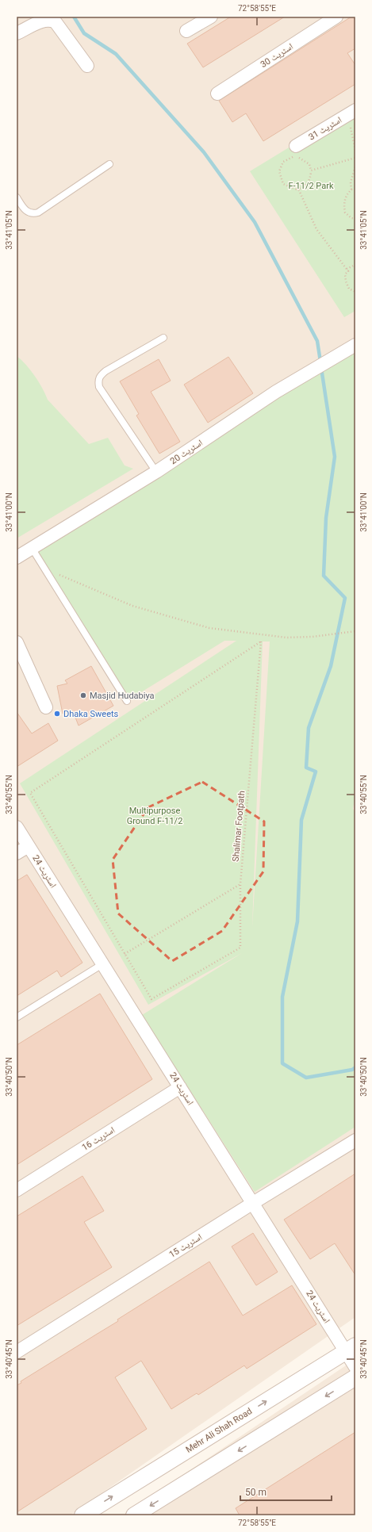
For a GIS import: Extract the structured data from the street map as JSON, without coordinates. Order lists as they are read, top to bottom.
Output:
{
  "streets": {
    "street": [
      "اسٹریٹ 30",
      "اسٹریٹ 31",
      "اسٹریٹ 20",
      "اسٹریٹ 24",
      "اسٹریٹ 16",
      "اسٹریٹ 15",
      "Mehr Ali Shah Road"
    ],
    "path": ["Shalimar Footpath"]
  },
  "crossings": [
    ["اسٹریٹ 24", "اسٹریٹ 16"],
    ["اسٹریٹ 24", "اسٹریٹ 15"],
    ["اسٹریٹ 24", "Mehr Ali Shah Road"]
  ],
  "parks": ["F-11/2 Park", "Multipurpose Ground F-11/2"],
  "places": ["Masjid Hudabiya", "Dhaka Sweets"],
  "scale_bar": "50 m",
  "coordinates": [
    "72°58'55\"E",
    "33°41'05\"N",
    "33°41'00\"N",
    "33°40'55\"N",
    "33°40'50\"N",
    "33°40'45\"N"
  ]
}
